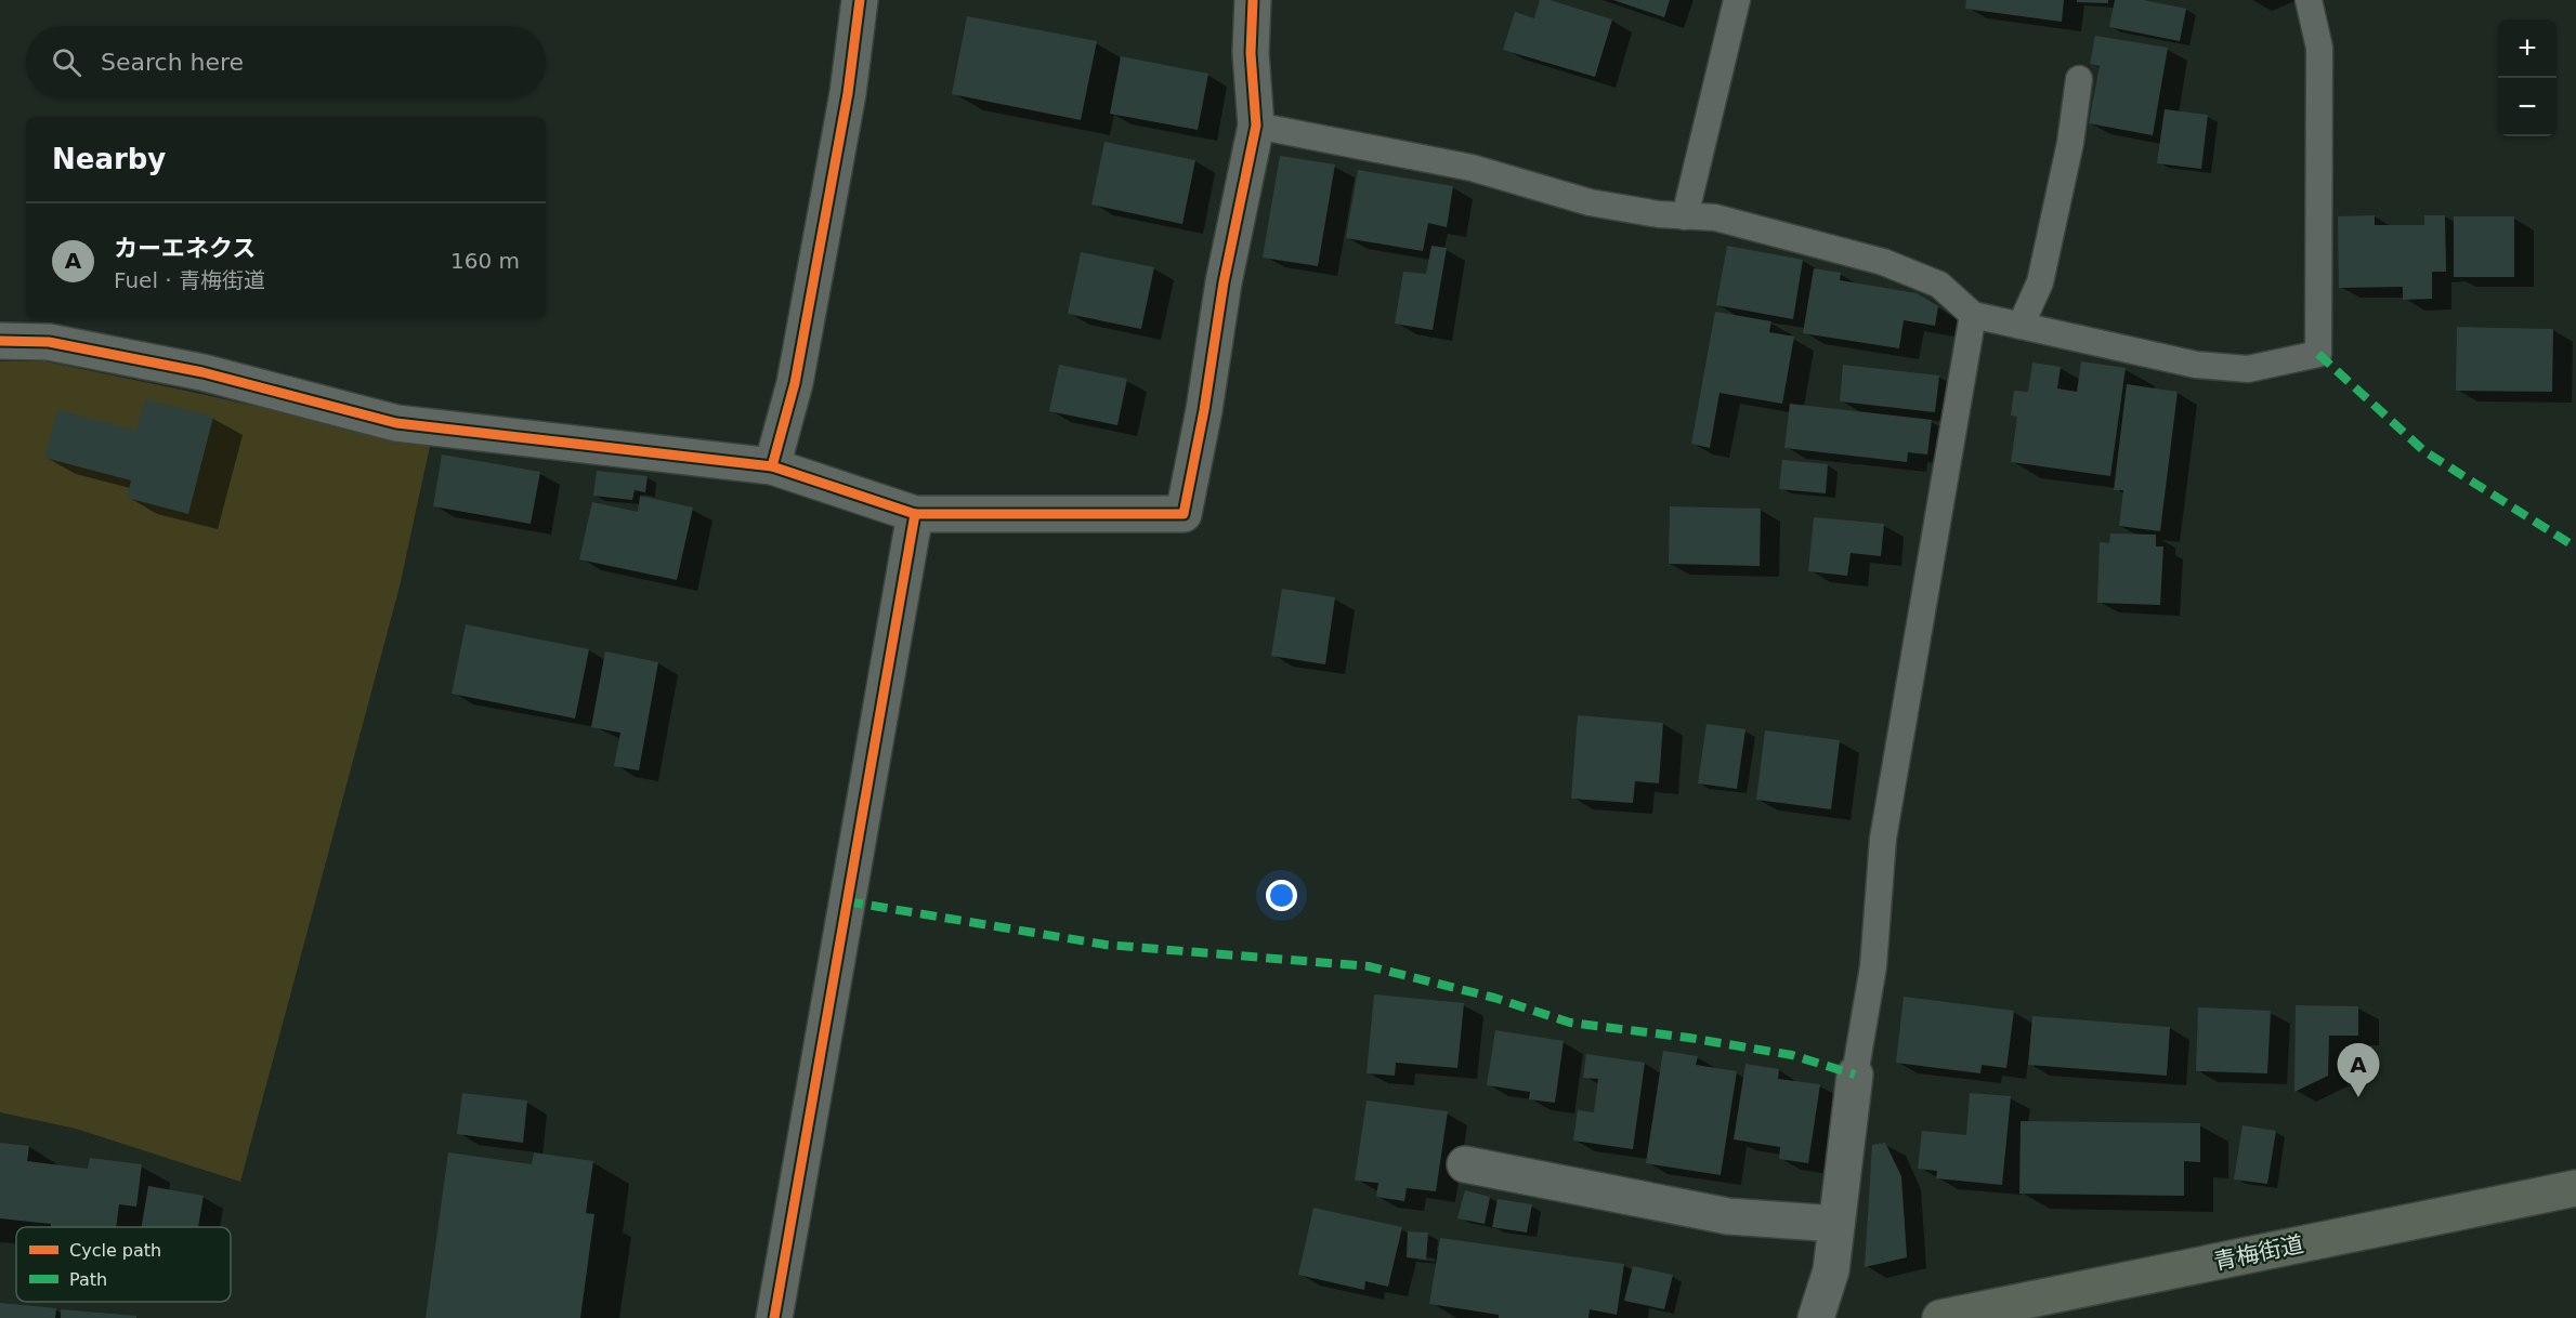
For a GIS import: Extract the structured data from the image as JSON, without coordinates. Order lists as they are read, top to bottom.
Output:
{
  "streets": {
    "main road": ["青梅街道"]
  },
  "legend": ["Cycle path", "Path"],
  "page": {
    "map_buttons": ["+", "−"],
    "search": "Search here",
    "heading": "Nearby",
    "list": [
      {
        "mark": "A",
        "name": "カーエネクス",
        "note": "Fuel · 青梅街道",
        "value": "160 m"
      }
    ],
    "pins": "A"
  }
}
